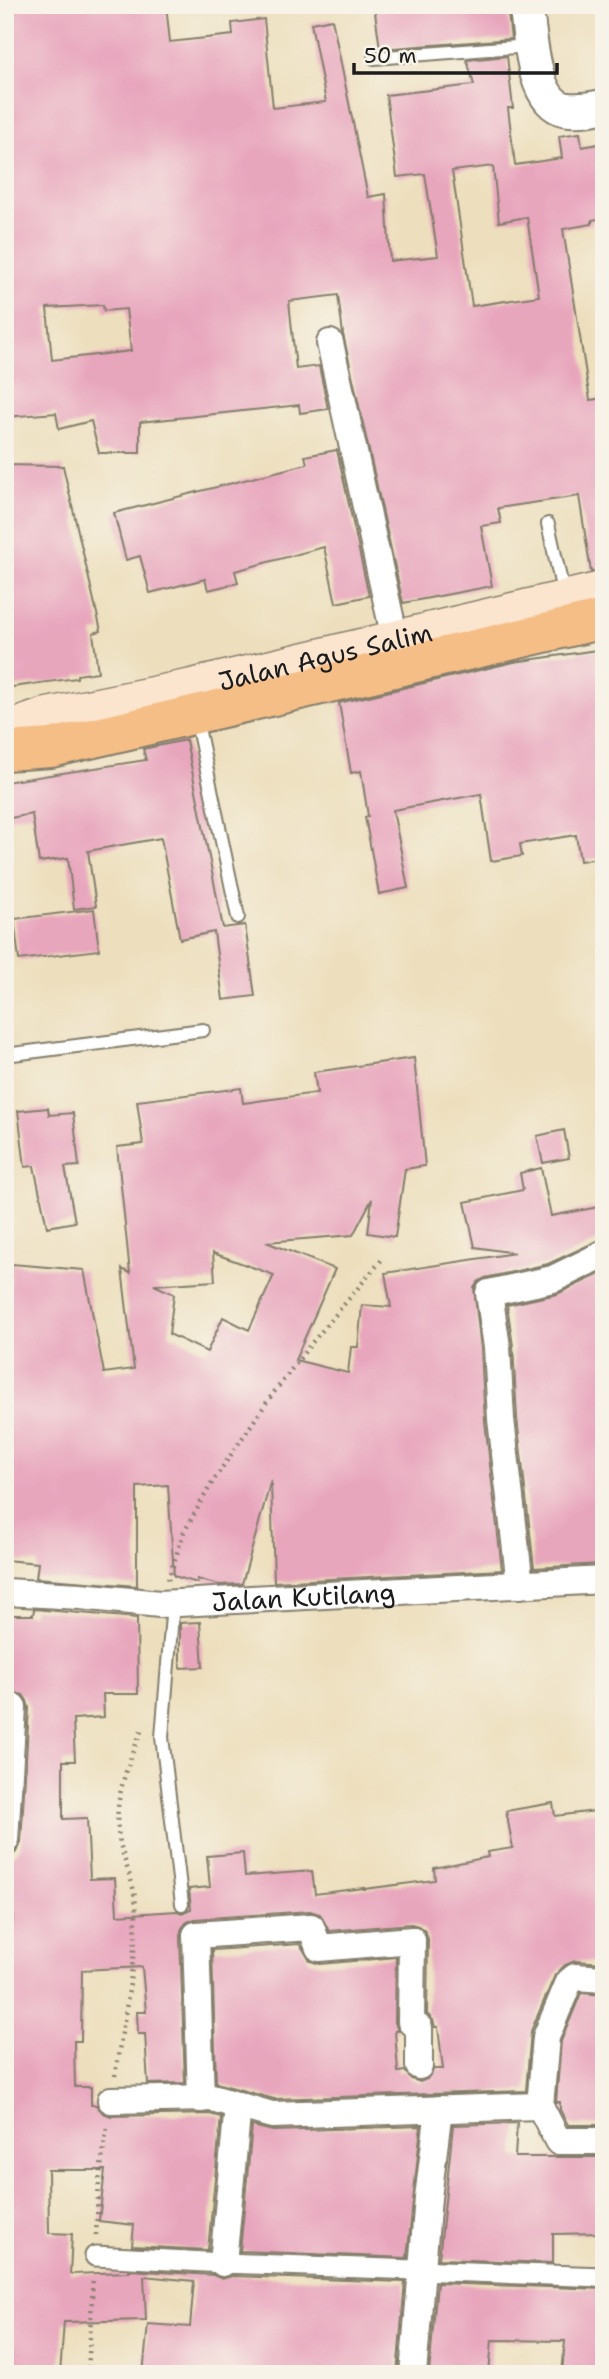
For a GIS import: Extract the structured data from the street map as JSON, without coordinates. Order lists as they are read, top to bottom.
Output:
{
  "streets": {
    "main road": ["Jalan Agus Salim"],
    "street": ["Jalan Kutilang"]
  },
  "scale_bar": "50 m"
}
